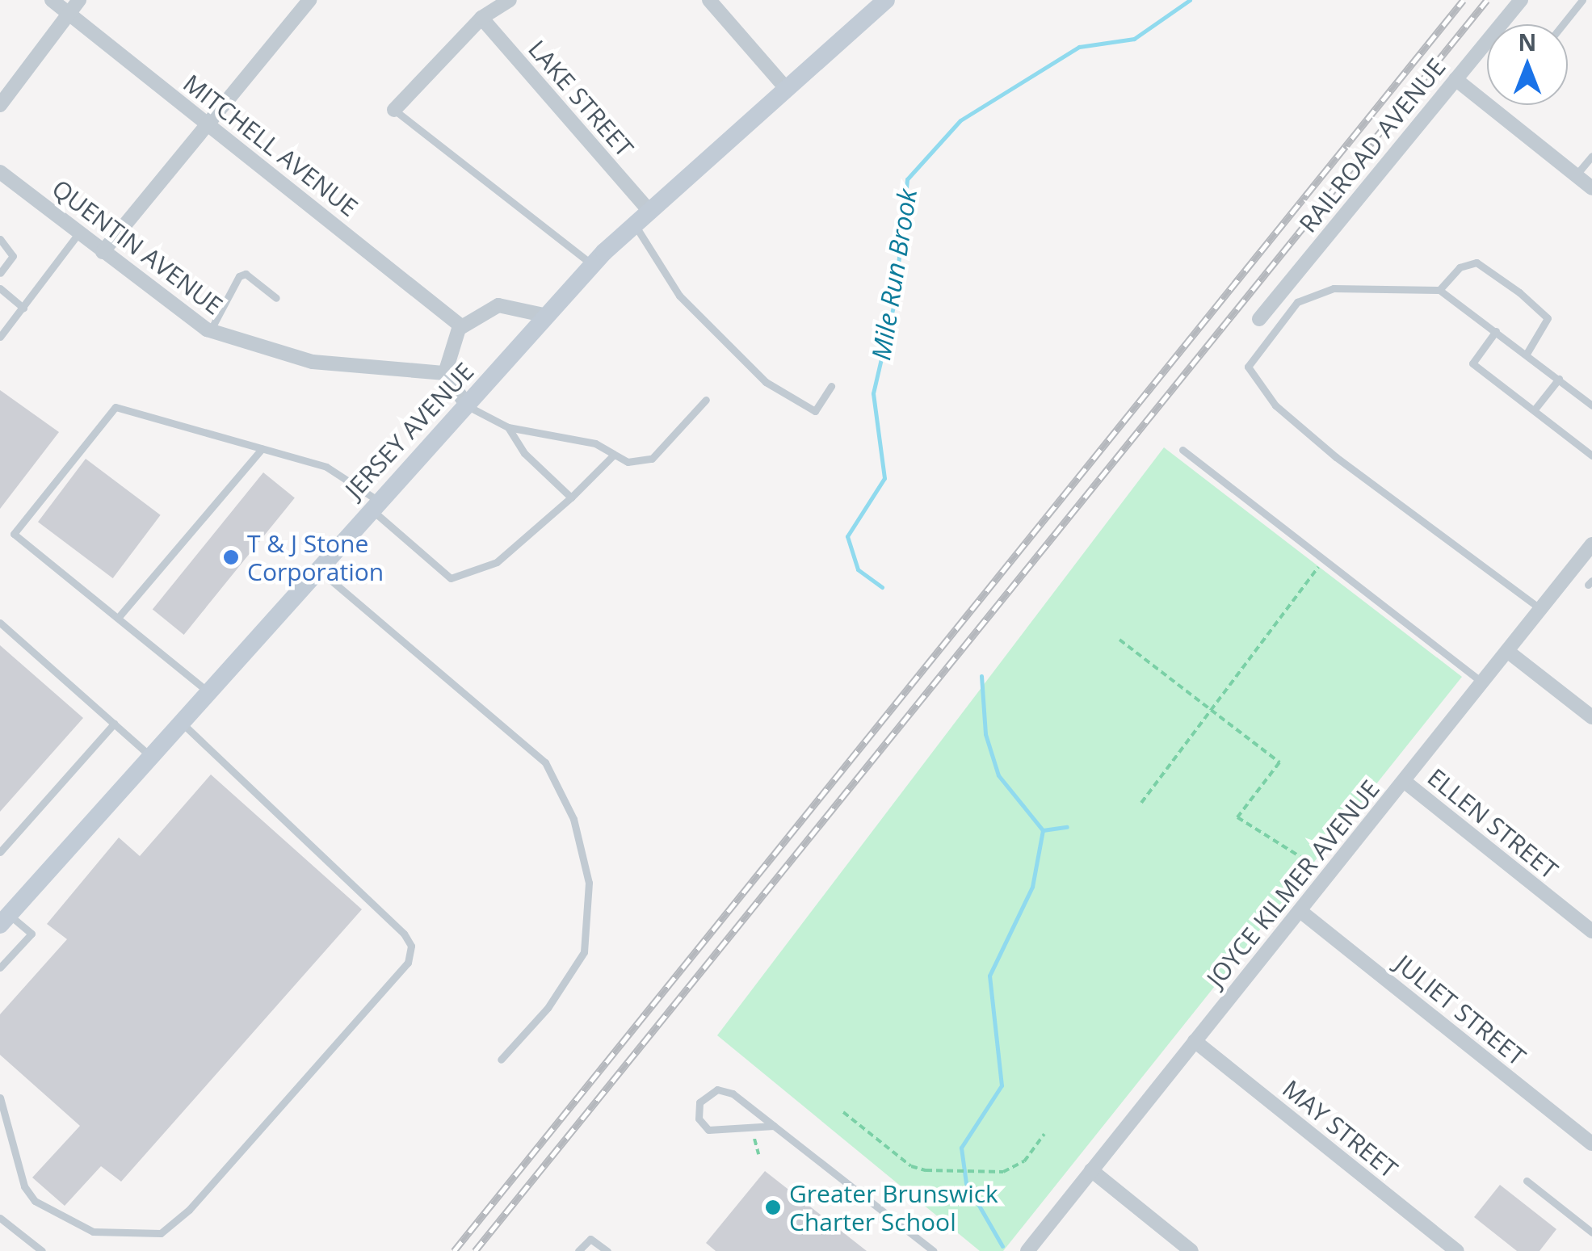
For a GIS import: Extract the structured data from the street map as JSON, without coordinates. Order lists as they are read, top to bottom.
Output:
{
  "streets": {
    "street": [
      "LAKE STREET",
      "MITCHELL AVENUE",
      "RAILROAD AVENUE",
      "QUENTIN AVENUE",
      "JERSEY AVENUE",
      "ELLEN STREET",
      "JOYCE KILMER AVENUE",
      "JULIET STREET",
      "MAY STREET"
    ]
  },
  "crossings": [
    ["LAKE STREET", "JERSEY AVENUE"],
    ["ELLEN STREET", "JOYCE KILMER AVENUE"],
    ["JOYCE KILMER AVENUE", "JULIET STREET"],
    ["JOYCE KILMER AVENUE", "MAY STREET"]
  ],
  "water": ["Mile Run Brook"],
  "places": ["T & J Stone Corporation", "Greater Brunswick Charter School"],
  "north": "top"
}
